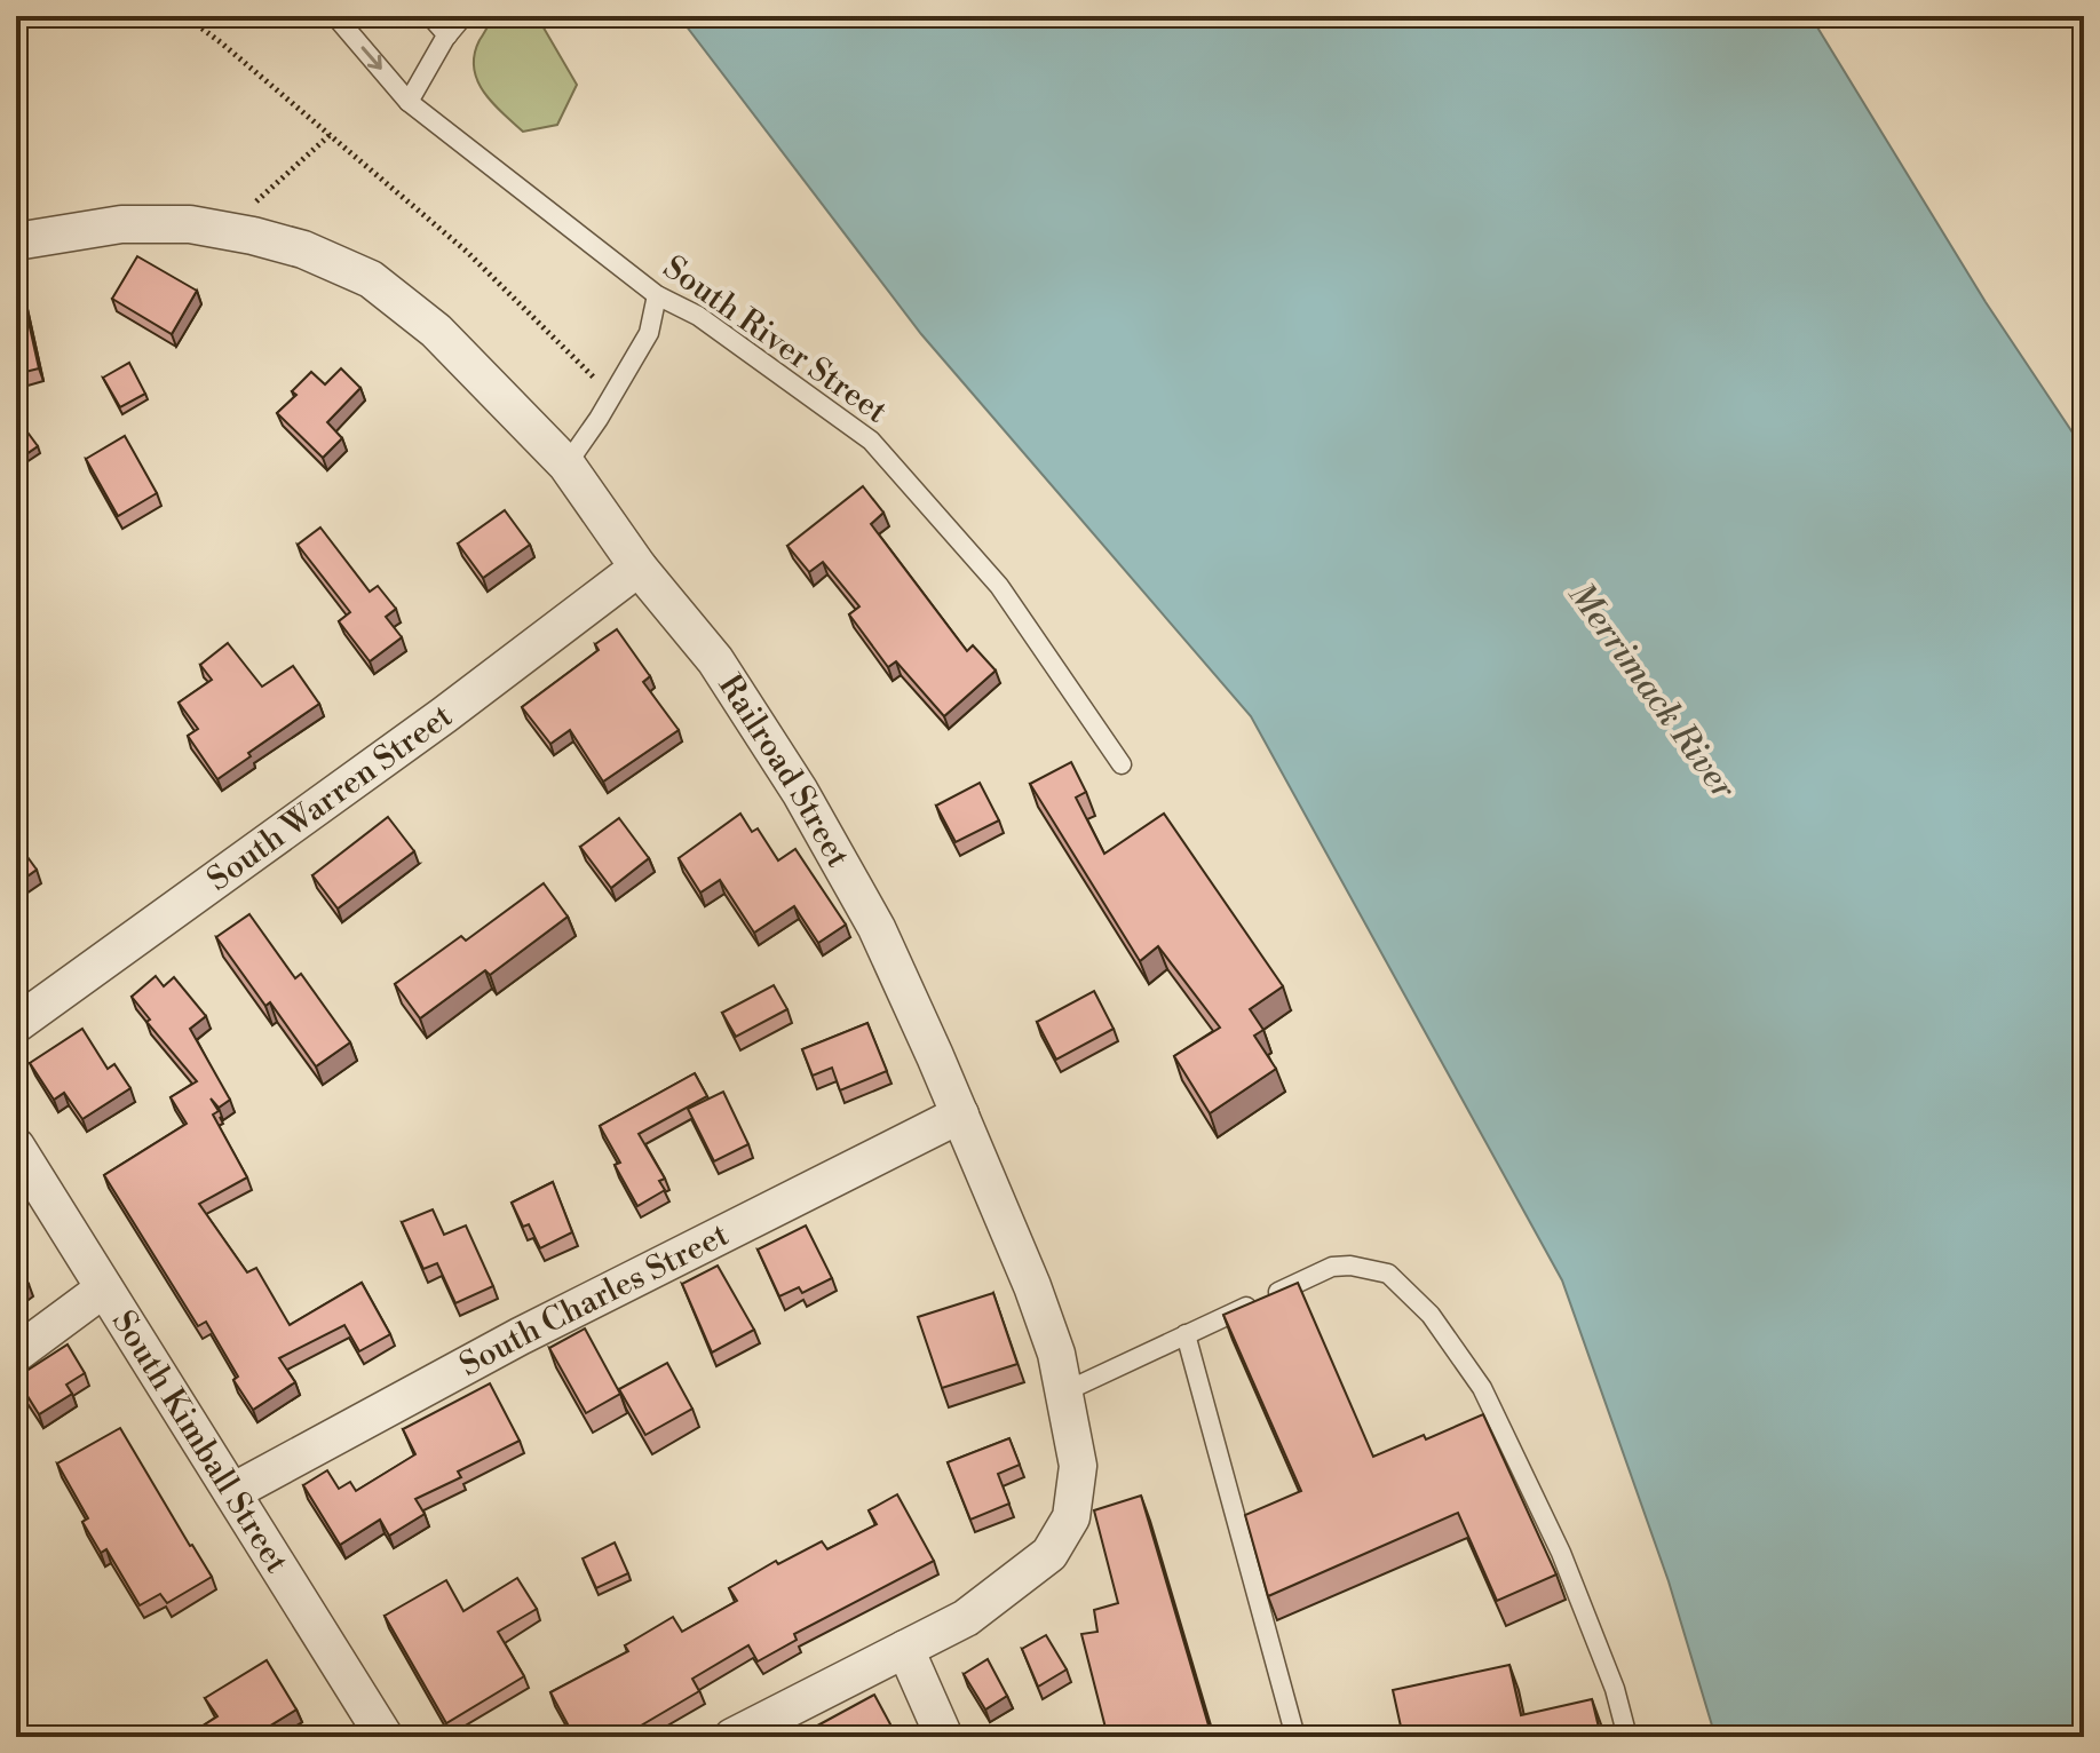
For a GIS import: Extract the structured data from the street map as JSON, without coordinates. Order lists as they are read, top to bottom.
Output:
{
  "streets": {
    "street": [
      "Railroad Street",
      "South Warren Street",
      "South Charles Street",
      "South Kimball Street"
    ],
    "lane": ["South River Street"]
  },
  "crossings": [
    ["Railroad Street", "South Warren Street"],
    ["Railroad Street", "South Charles Street"],
    ["South Charles Street", "South Kimball Street"]
  ],
  "water": ["Merrimack River"]
}
